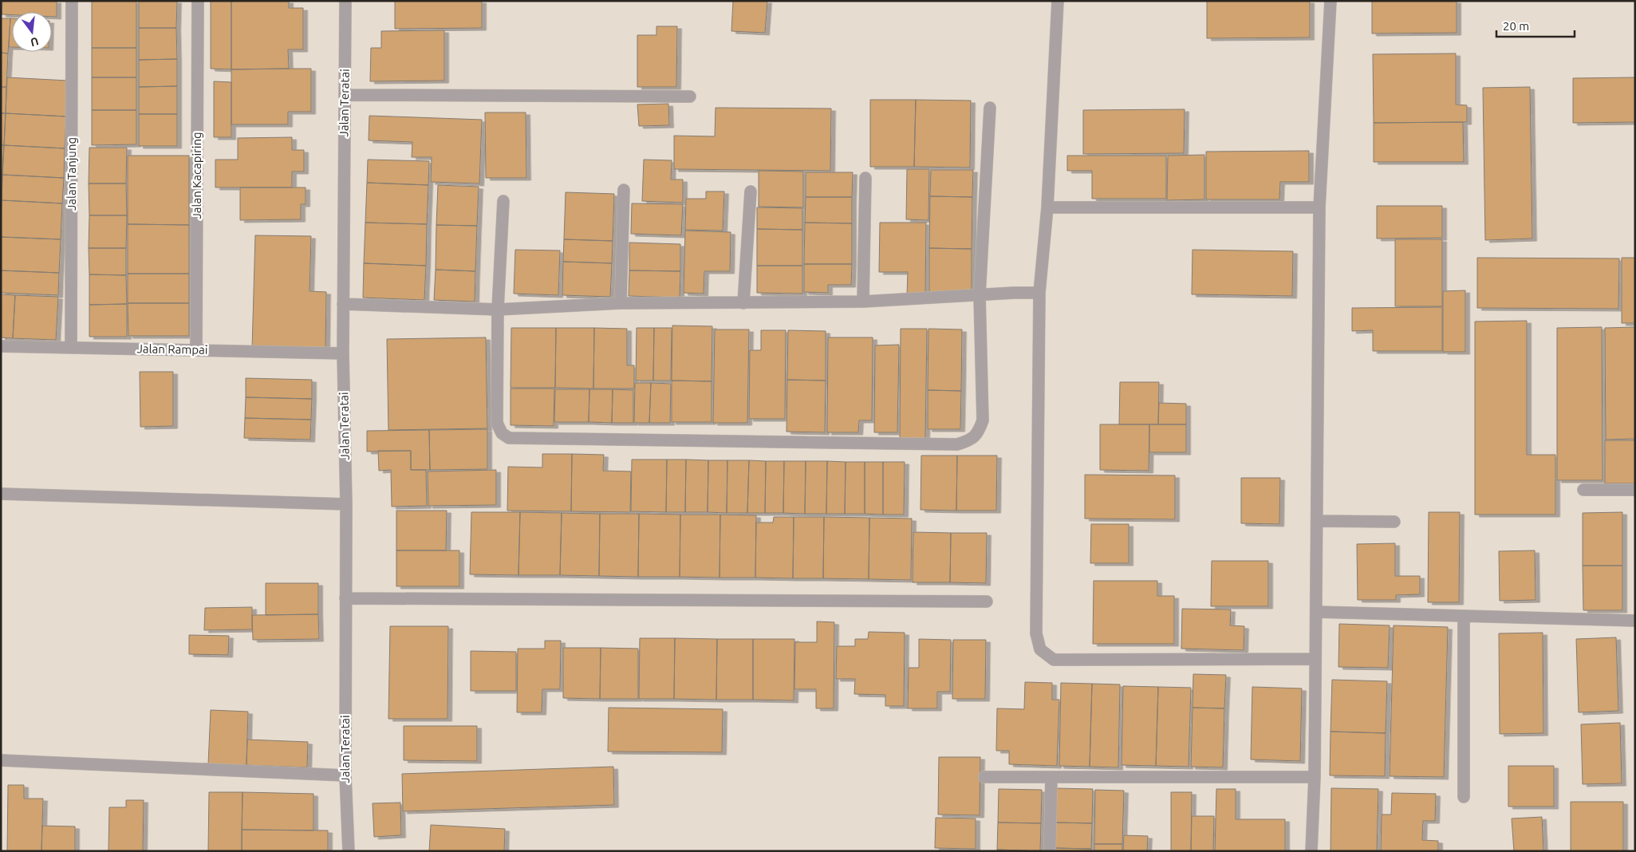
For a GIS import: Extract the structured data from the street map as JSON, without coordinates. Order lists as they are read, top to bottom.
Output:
{
  "streets": {
    "street": [
      "Jalan Teratai",
      "Jalan Tanjung",
      "Jalan Kacapiring",
      "Jalan Rampai"
    ]
  },
  "crossings": [
    ["Jalan Teratai", "Jalan Rampai"],
    ["Jalan Tanjung", "Jalan Rampai"],
    ["Jalan Kacapiring", "Jalan Rampai"]
  ],
  "scale_bar": "20 m",
  "north": "bottom"
}
